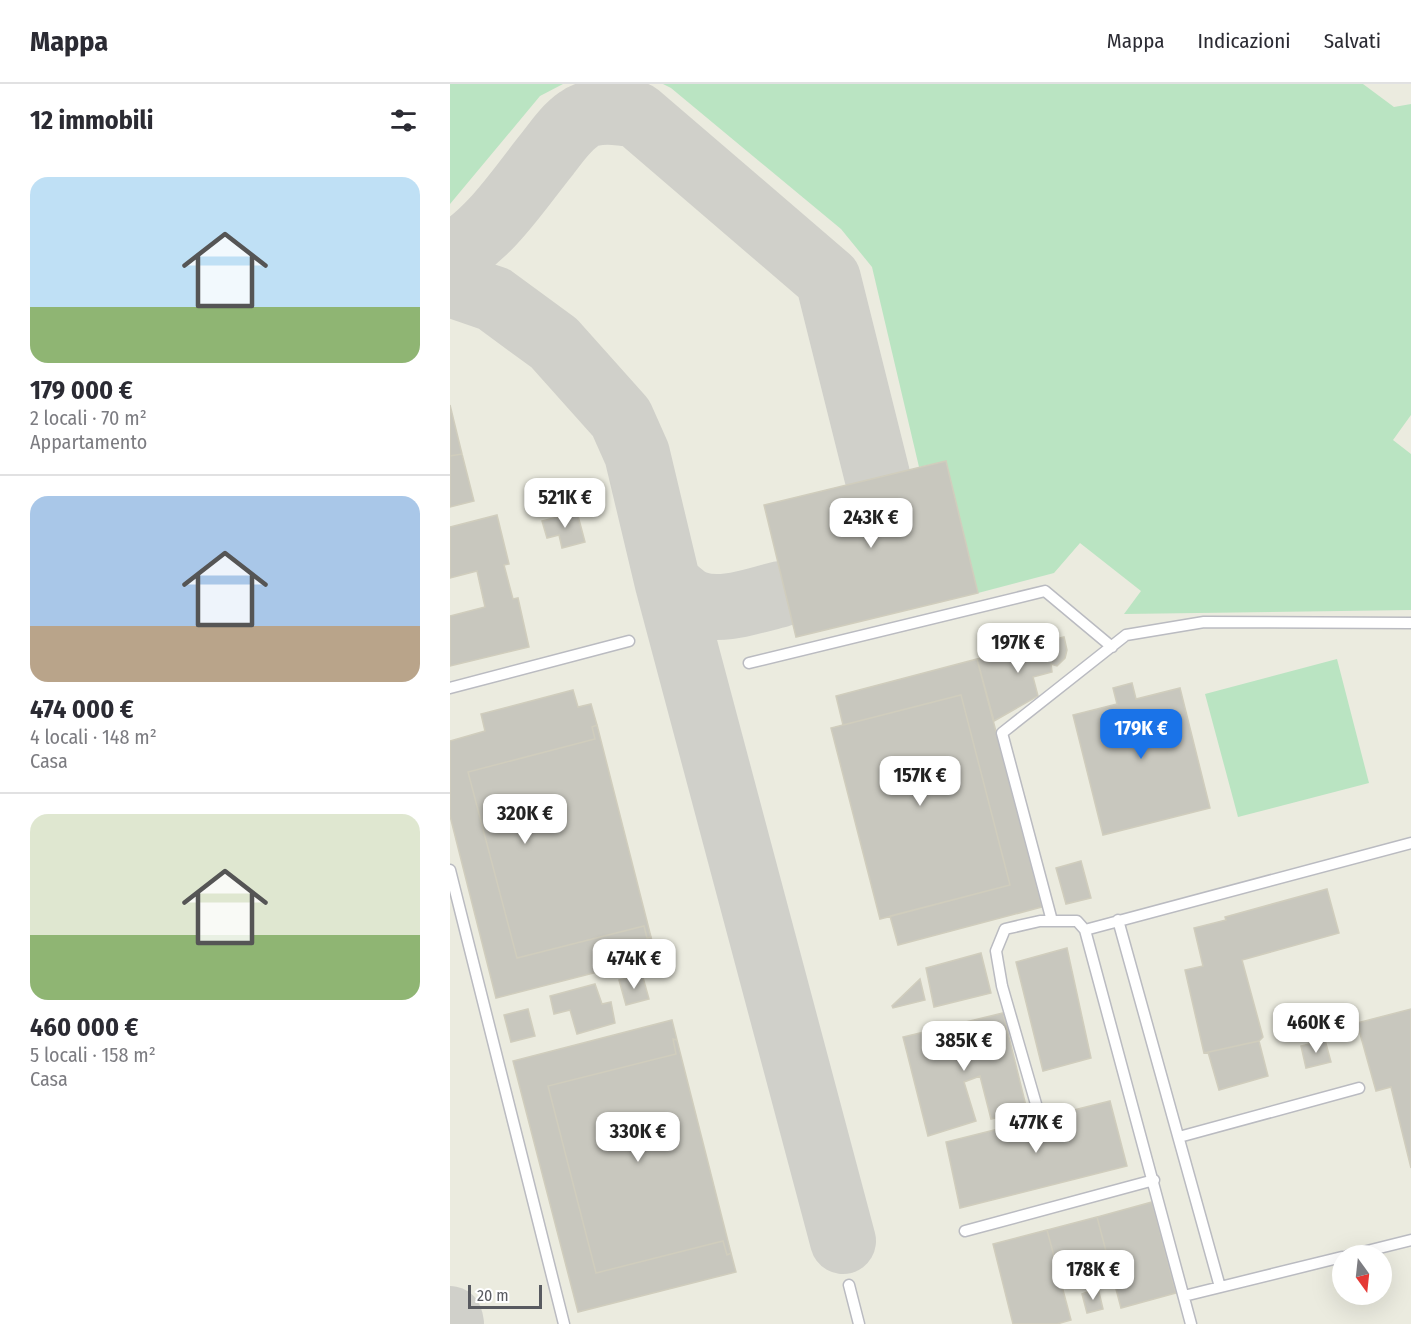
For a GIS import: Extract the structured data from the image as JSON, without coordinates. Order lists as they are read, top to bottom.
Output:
{
  "scale_bar": "20 m",
  "north": "bottom",
  "page": {
    "header": "Mappa",
    "nav": ["Mappa", "Indicazioni", "Salvati"],
    "heading": "12 immobili",
    "list": [
      {
        "name": "179 000 €",
        "note": "2 locali · 70 m² · Appartamento"
      },
      {
        "name": "474 000 €",
        "note": "4 locali · 148 m² · Casa"
      },
      {
        "name": "460 000 €",
        "note": "5 locali · 158 m² · Casa"
      }
    ],
    "price": [
      "521K €",
      "243K €",
      "197K €",
      "179K €",
      "157K €",
      "320K €",
      "474K €",
      "460K €",
      "385K €",
      "477K €",
      "330K €",
      "178K €"
    ],
    "scale": "20 m"
  }
}
